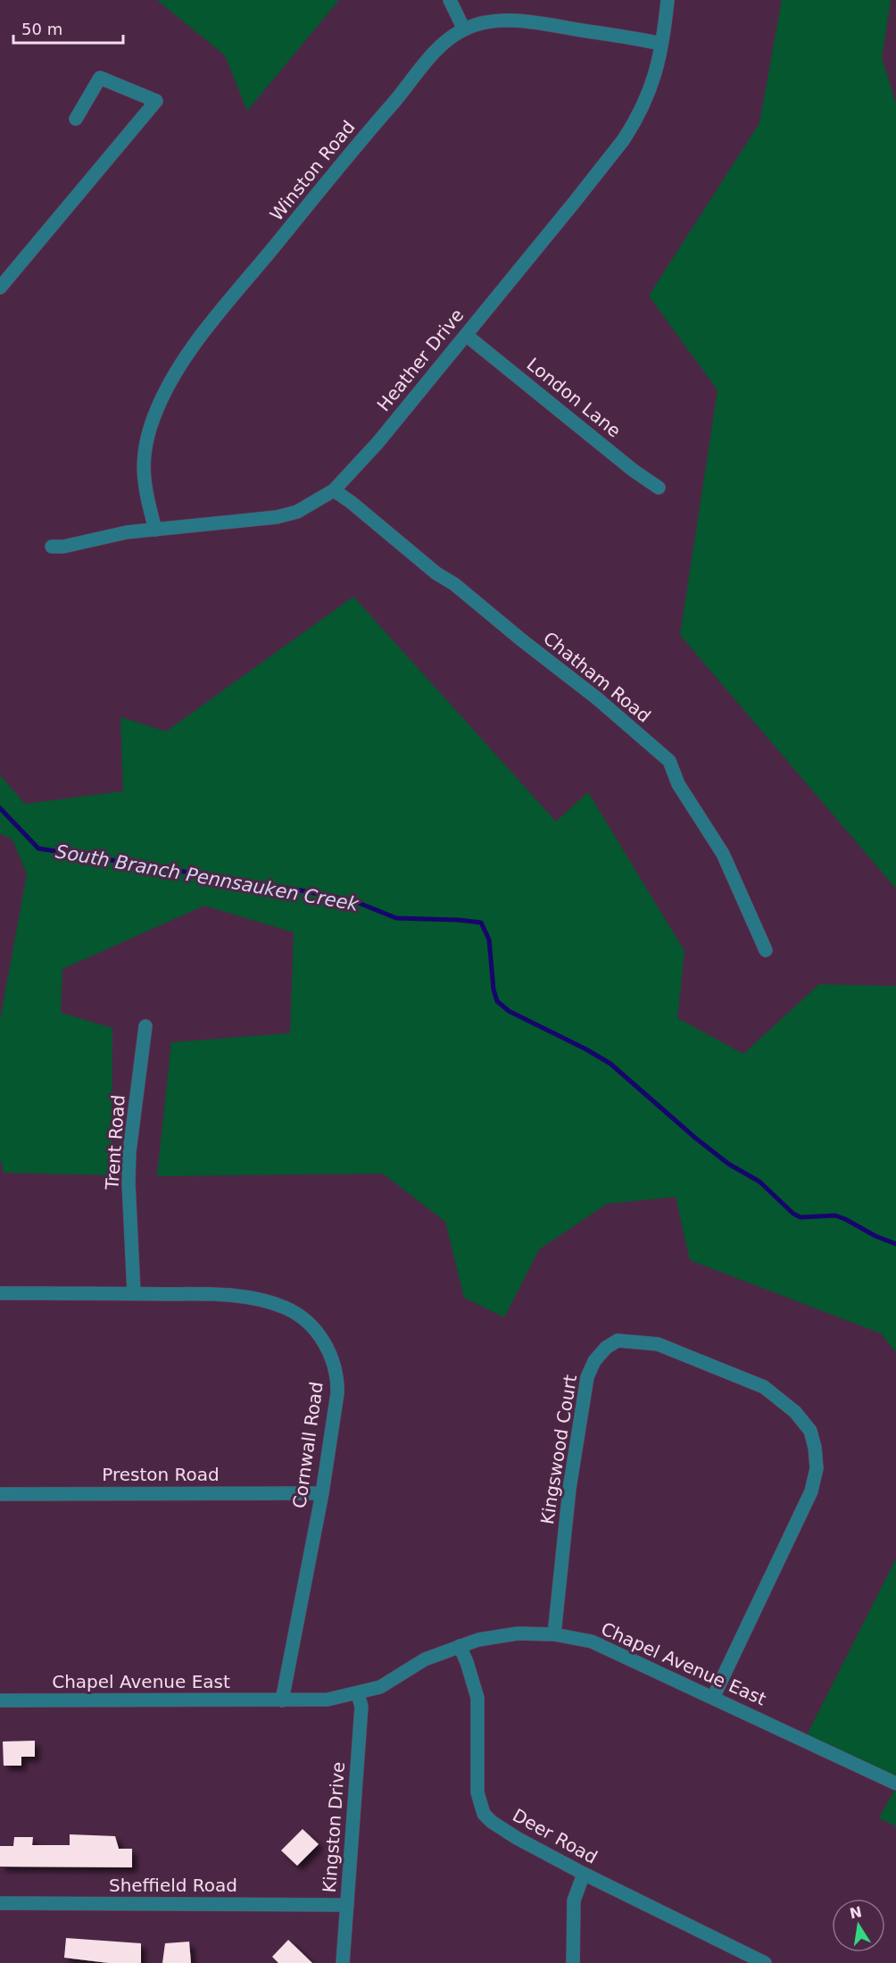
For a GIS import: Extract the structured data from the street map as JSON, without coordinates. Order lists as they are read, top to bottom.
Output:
{
  "streets": {
    "street": [
      "Winston Road",
      "Heather Drive",
      "London Lane",
      "Chatham Road",
      "Trent Road",
      "Cornwall Road",
      "Kingswood Court",
      "Preston Road",
      "Chapel Avenue East",
      "Kingston Drive",
      "Deer Road",
      "Sheffield Road"
    ]
  },
  "crossings": [
    ["Winston Road", "Heather Drive"],
    ["Heather Drive", "London Lane"],
    ["Heather Drive", "Chatham Road"],
    ["Trent Road", "Cornwall Road"],
    ["Cornwall Road", "Preston Road"],
    ["Cornwall Road", "Chapel Avenue East"],
    ["Kingswood Court", "Chapel Avenue East"],
    ["Chapel Avenue East", "Kingston Drive"],
    ["Chapel Avenue East", "Deer Road"],
    ["Kingston Drive", "Sheffield Road"]
  ],
  "water": ["South Branch Pennsauken Creek"],
  "scale_bar": "50 m",
  "north": "top"
}
